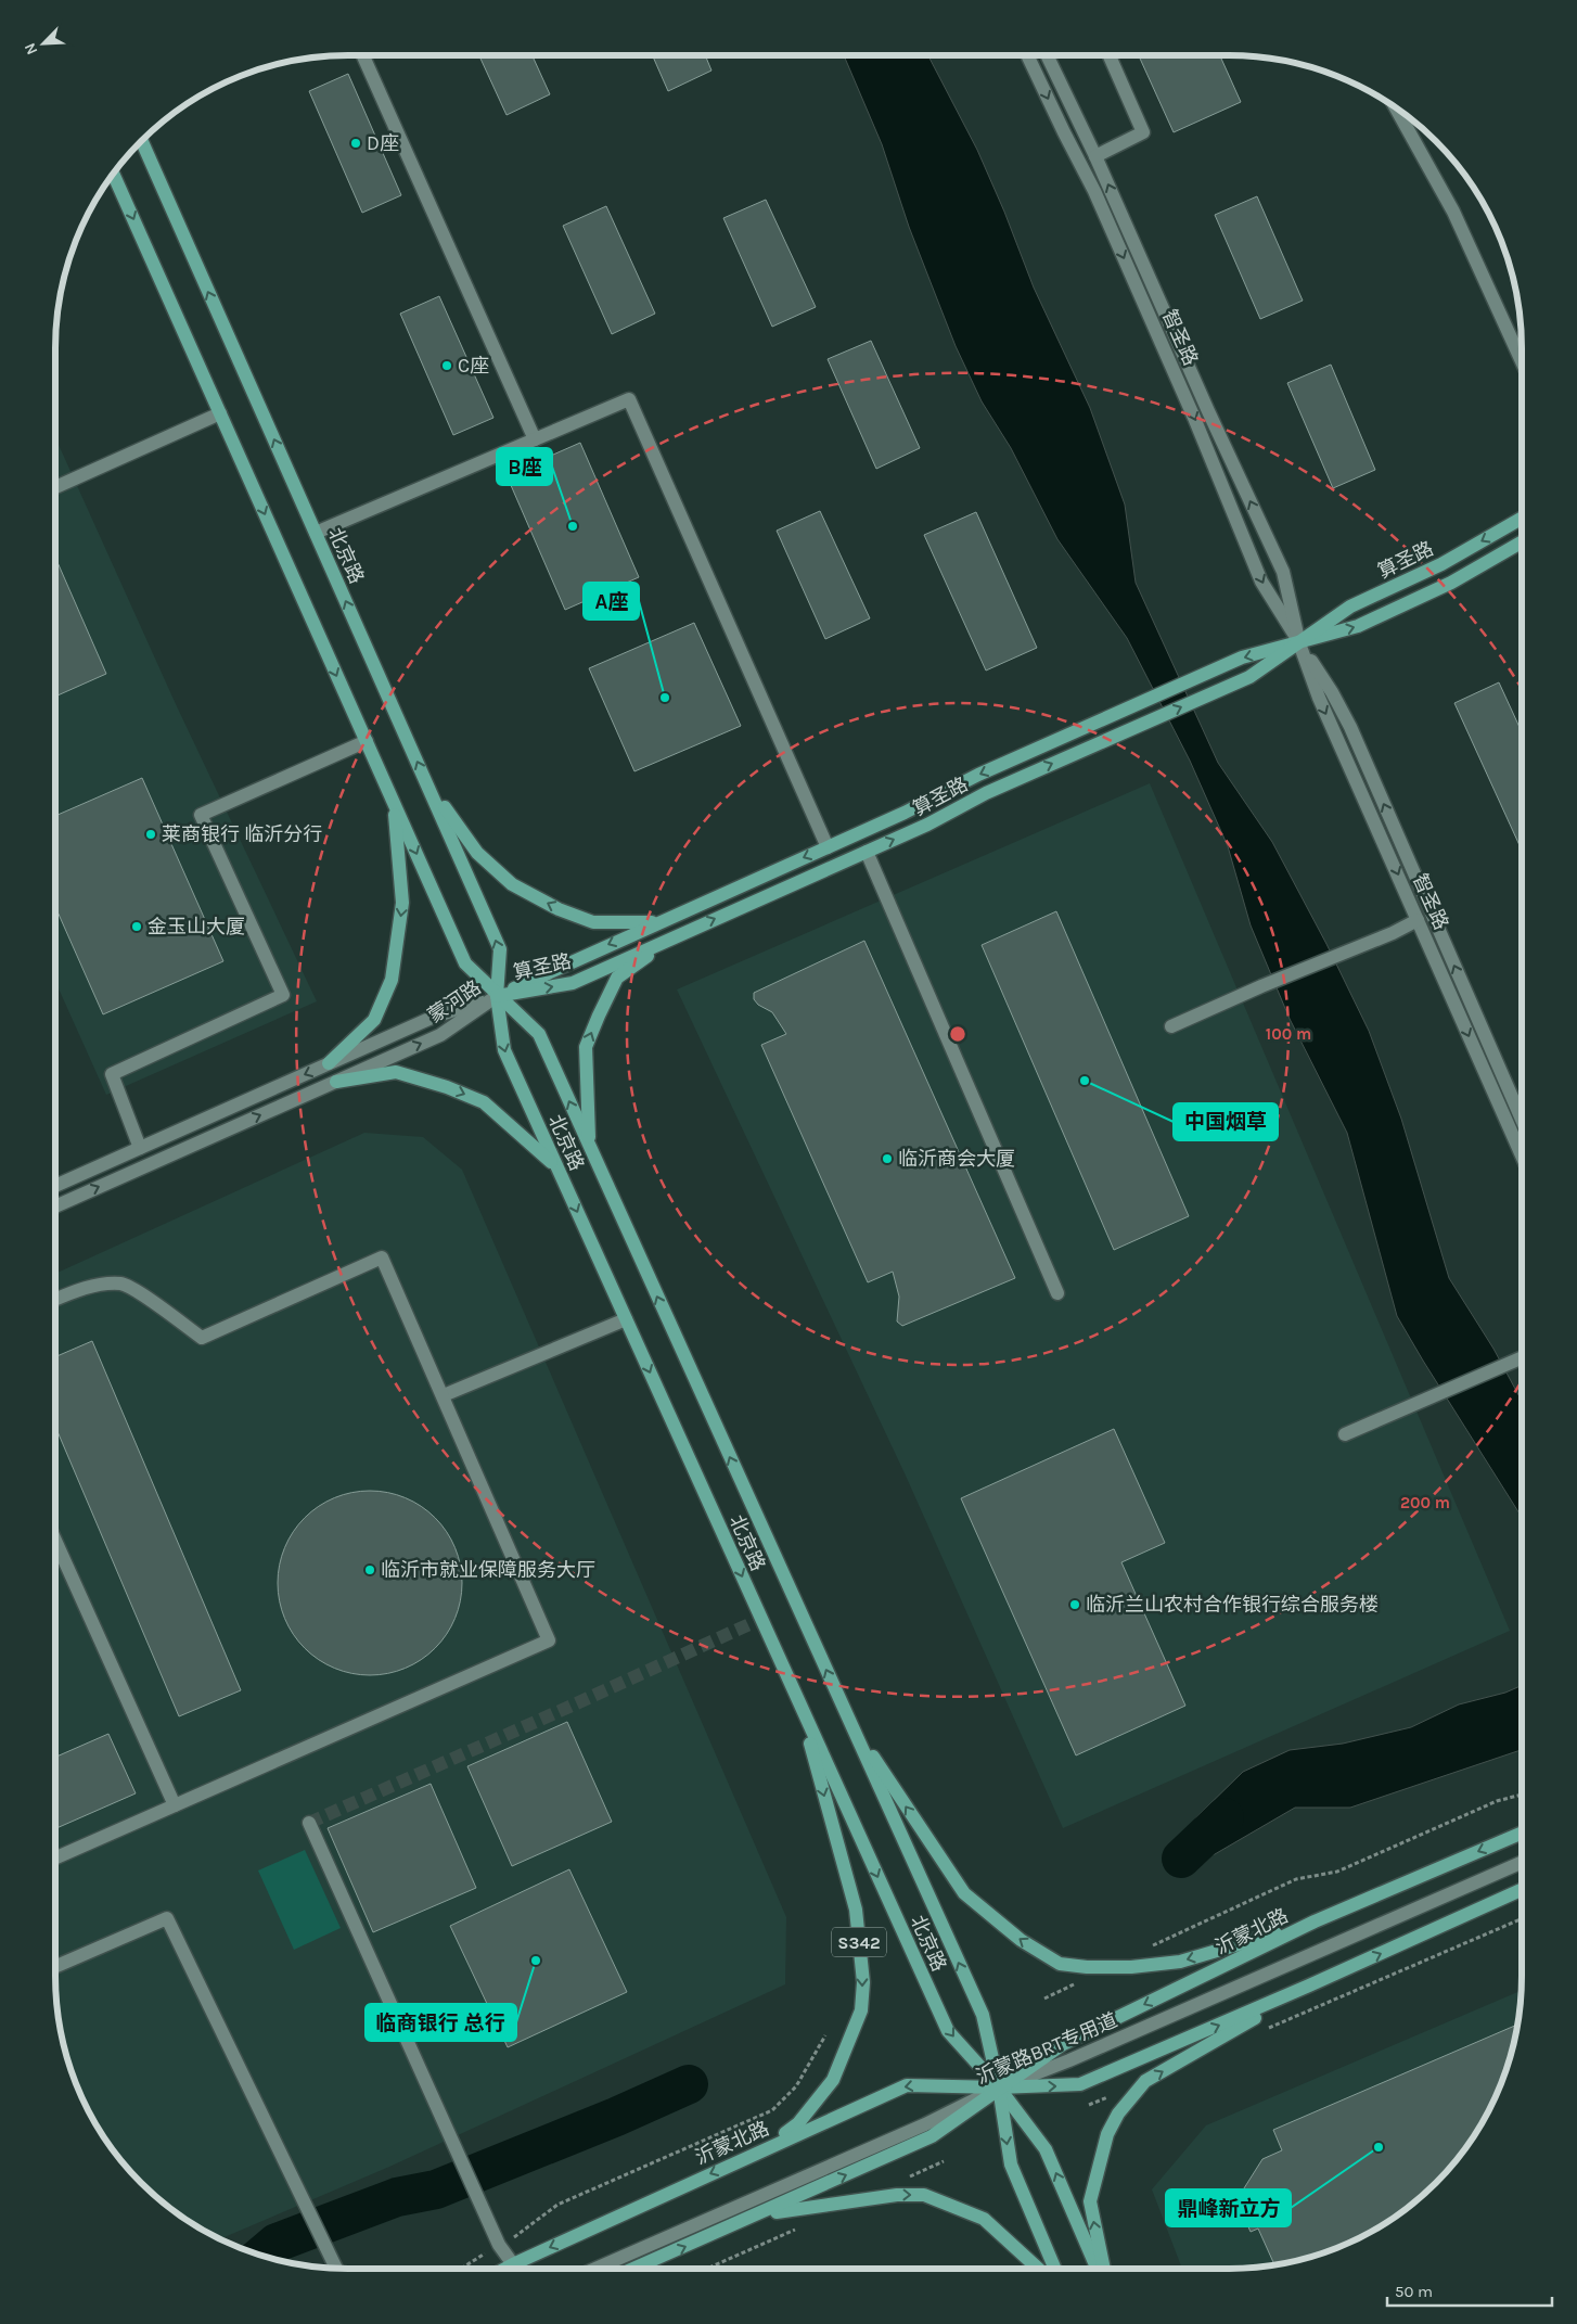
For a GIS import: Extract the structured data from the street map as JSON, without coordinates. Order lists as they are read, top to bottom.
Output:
{
  "streets": {
    "main road": [
      "北京路",
      "算圣路",
      "沂蒙北路",
      "S342"
    ],
    "street": ["智圣路", "蒙河路", "沂蒙路BRT专用道"]
  },
  "crossings": [
    ["智圣路", "算圣路"],
    ["北京路", "算圣路"],
    ["北京路", "蒙河路"],
    ["北京路", "沂蒙北路"],
    ["北京路", "S342"],
    ["北京路", "沂蒙路BRT专用道"],
    ["算圣路", "蒙河路"],
    ["沂蒙北路", "S342"],
    ["沂蒙北路", "沂蒙路BRT专用道"]
  ],
  "places": [
    "D座",
    "C座",
    "B座",
    "A座",
    "莱商银行 临沂分行",
    "金玉山大厦",
    "中国烟草",
    "临沂商会大厦",
    "临沂市就业保障服务大厅",
    "临沂兰山农村合作银行综合服务楼",
    "临商银行 总行",
    "鼎峰新立方"
  ],
  "scale_bar": "50 m",
  "north": "bottom left",
  "rings": ["100 m", "200 m"]
}
